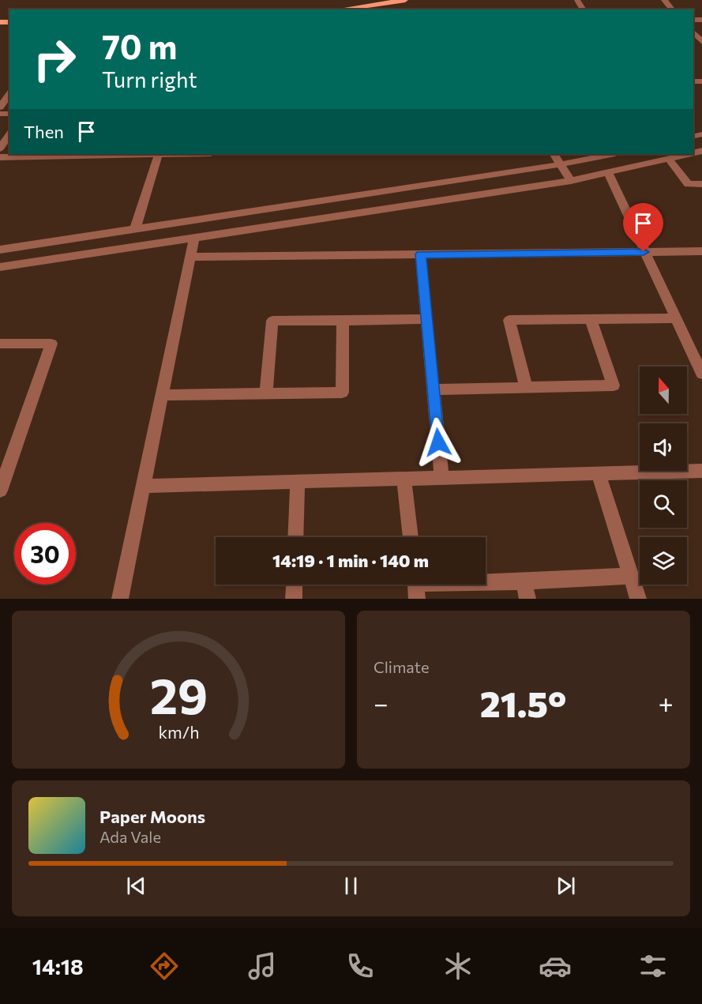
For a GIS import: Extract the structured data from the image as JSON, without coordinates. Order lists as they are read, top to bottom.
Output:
{
  "north": "top",
  "page": {
    "turn": ["70 m", "Turn right"],
    "then": "Then",
    "limit": "30",
    "trip": "14:19 · 1 min · 140 m",
    "tile": "Climate",
    "heat": ["−", "21.5°", "+"],
    "song": ["Paper Moons", "Ada Vale"],
    "tabs": "14:18",
    "gauge": ["29", "km/h"]
  }
}
